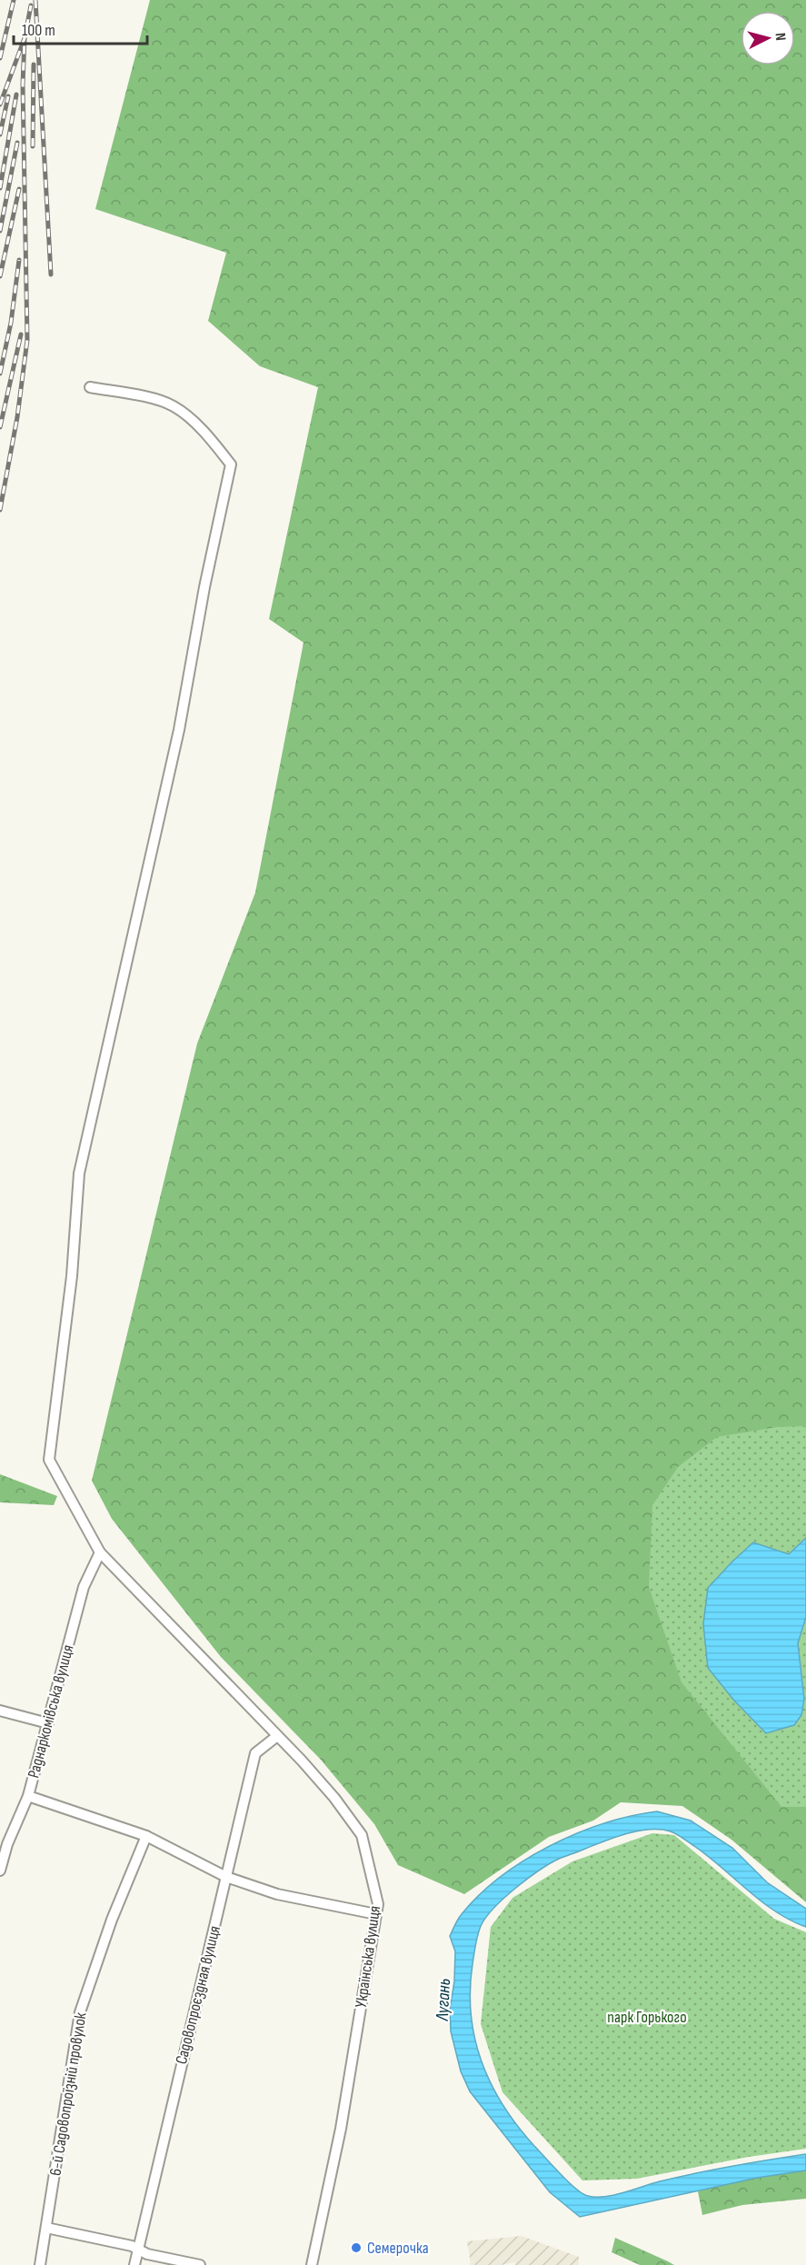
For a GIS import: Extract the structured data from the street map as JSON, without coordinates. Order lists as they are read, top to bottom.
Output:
{
  "streets": {
    "street": [
      "Раднаркомівська вулиця",
      "Українська вулиця",
      "Садовопроєздная вулиця",
      "6-й Садовопроїзній провулок"
    ]
  },
  "crossings": [
    ["Раднаркомівська вулиця", "Українська вулиця"],
    ["Українська вулиця", "Садовопроєздная вулиця"]
  ],
  "water": ["Лугань"],
  "parks": ["парк Горького"],
  "places": ["Семерочка"],
  "scale_bar": "100 m",
  "north": "right"
}
